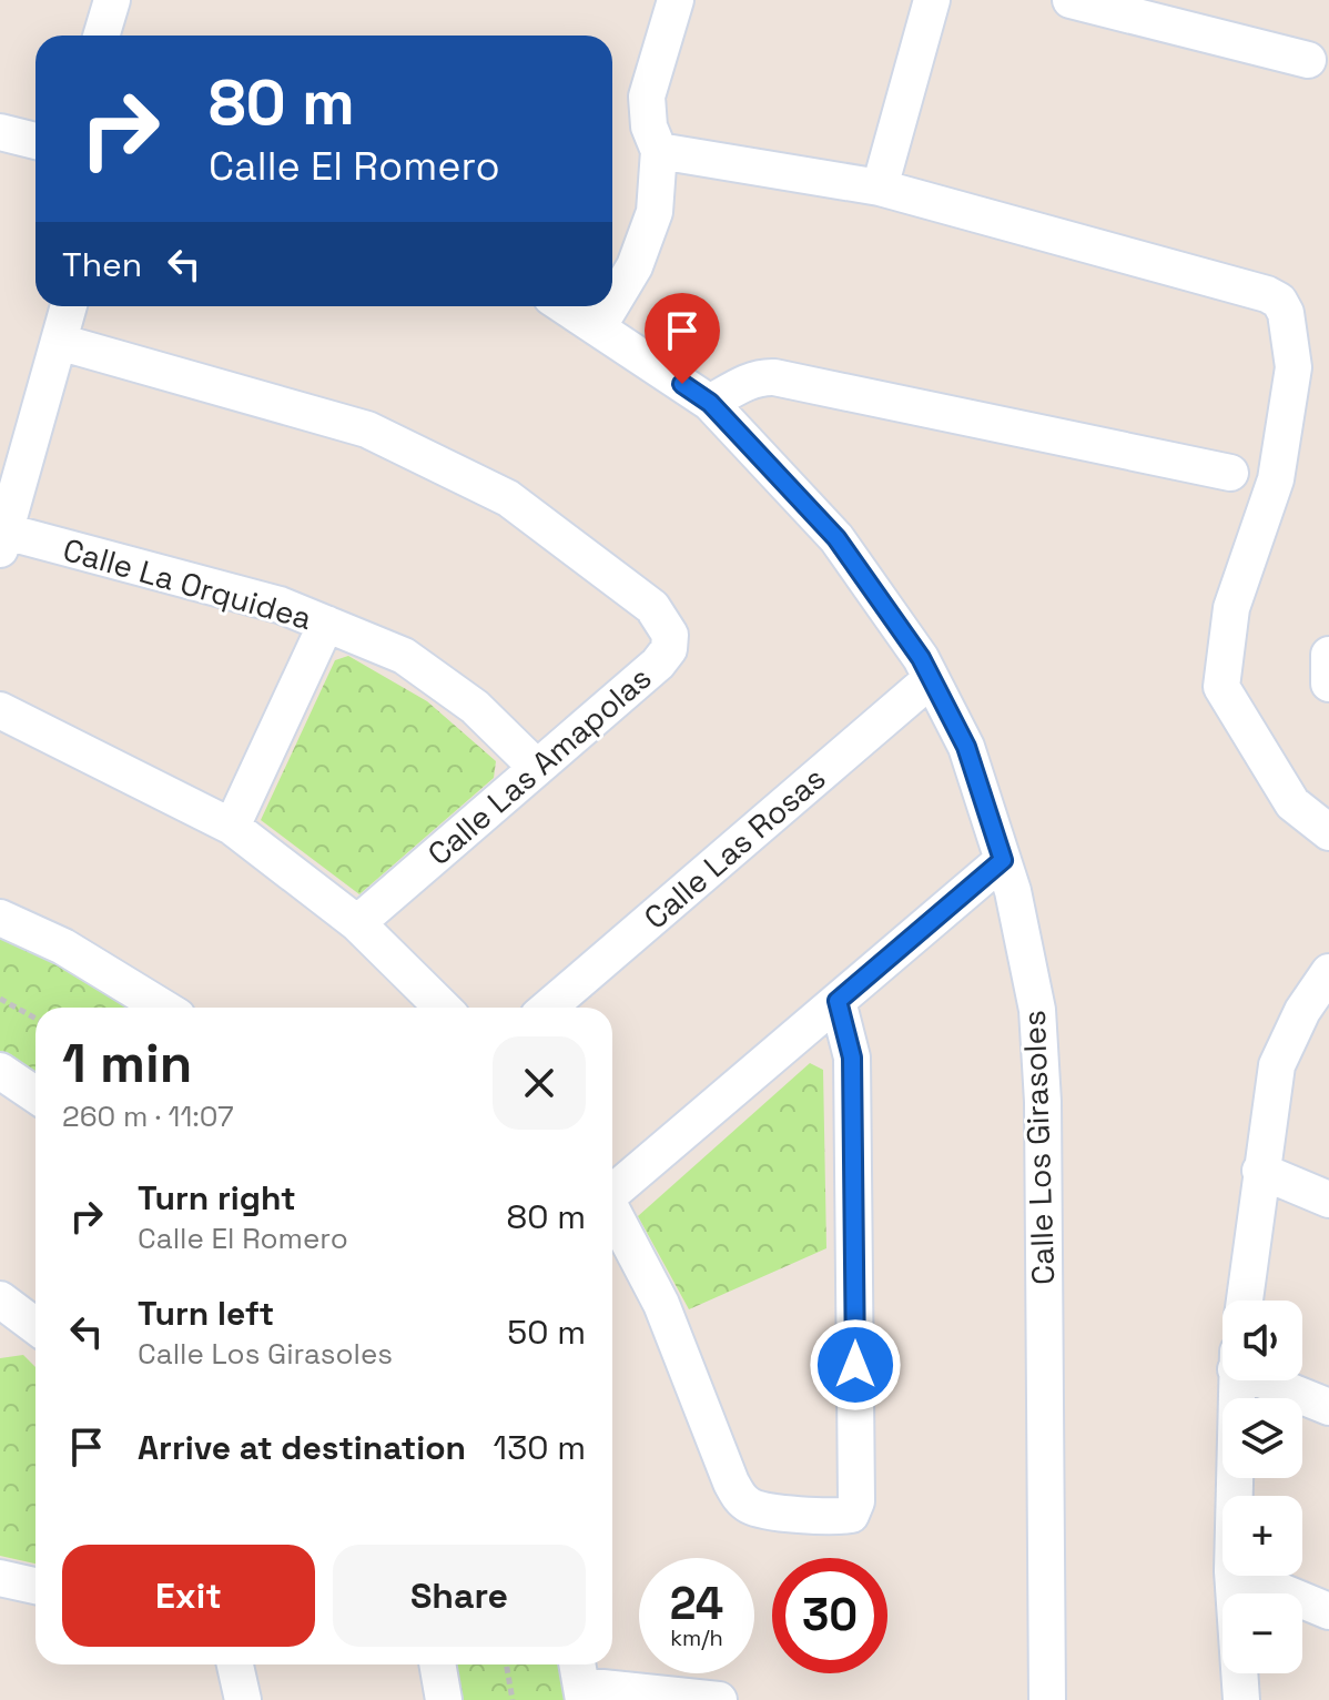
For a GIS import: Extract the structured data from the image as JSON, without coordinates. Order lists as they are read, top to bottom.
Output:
{
  "streets": {
    "street": [
      "Calle La Orquidea",
      "Calle Las Amapolas",
      "Calle Las Rosas",
      "Calle Los Girasoles"
    ]
  },
  "crossings": [
    ["Calle La Orquidea", "Calle Las Amapolas"],
    ["Calle Las Rosas", "Calle Los Girasoles"]
  ],
  "page": {
    "turn": ["80 m", "Calle El Romero"],
    "then": "Then",
    "heading": ["1 min", "260 m · 11:07"],
    "list": [
      {
        "name": "Turn right",
        "note": "Calle El Romero",
        "value": "80 m"
      },
      {
        "name": "Turn left",
        "note": "Calle Los Girasoles",
        "value": "50 m"
      },
      {
        "name": "Arrive at destination",
        "value": "130 m"
      }
    ],
    "map_buttons": ["+", "−"],
    "buttons": ["Exit", "Share"],
    "speed": "24 km/h",
    "limit": "30"
  }
}
